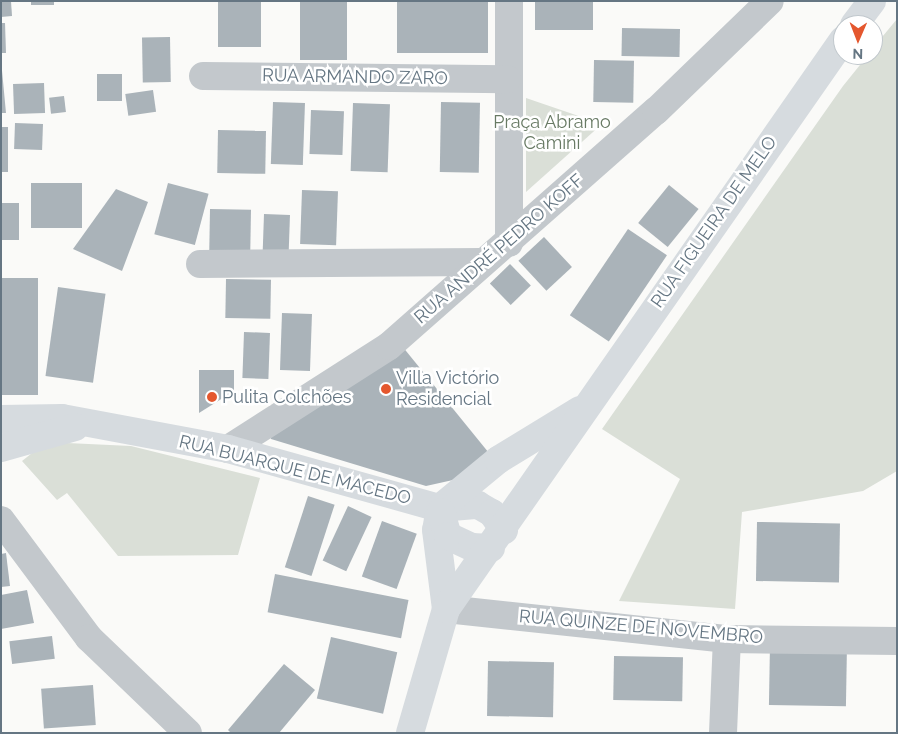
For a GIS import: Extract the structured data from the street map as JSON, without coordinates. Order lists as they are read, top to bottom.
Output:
{
  "streets": {
    "main road": ["RUA FIGUEIRA DE MELO", "RUA BUARQUE DE MACEDO"],
    "street": ["RUA ARMANDO ZARO", "RUA ANDRÉ PEDRO KOFF", "RUA QUINZE DE NOVEMBRO"]
  },
  "crossings": [
    ["RUA FIGUEIRA DE MELO", "RUA BUARQUE DE MACEDO"],
    ["RUA ANDRÉ PEDRO KOFF", "RUA BUARQUE DE MACEDO"]
  ],
  "parks": ["Praça Abramo Camini"],
  "places": ["Villa Victório Residencial", "Pulita Colchões"],
  "north": "bottom"
}
